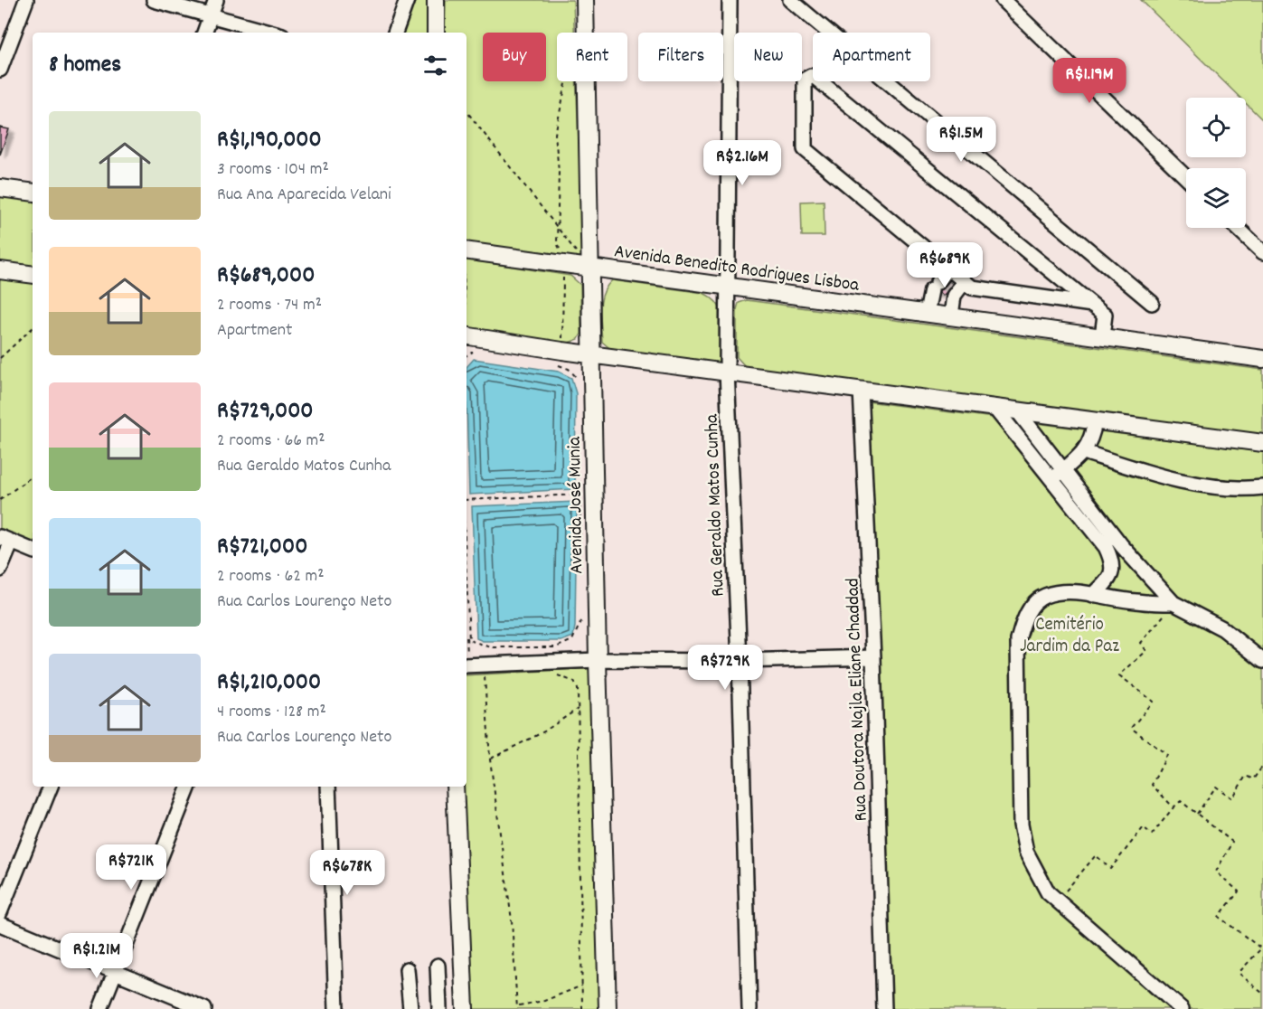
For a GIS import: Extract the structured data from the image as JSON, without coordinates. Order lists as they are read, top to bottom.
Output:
{
  "streets": {
    "main road": ["Avenida Benedito Rodrigues Lisboa", "Avenida José Munia"],
    "street": ["Rua Geraldo Matos Cunha", "Rua Doutora Najla Eliane Chaddad"]
  },
  "crossings": [
    ["Avenida Benedito Rodrigues Lisboa", "Avenida José Munia"],
    ["Avenida Benedito Rodrigues Lisboa", "Rua Geraldo Matos Cunha"]
  ],
  "parks": ["Cemitério Jardim da Paz"],
  "page": {
    "chip": [
      "Buy",
      "Rent",
      "Filters",
      "New",
      "Apartment"
    ],
    "heading": "8 homes",
    "price": [
      "R$1.19M",
      "R$1.5M",
      "R$2.16M",
      "R$689K",
      "R$729K",
      "R$721K",
      "R$678K",
      "R$1.21M"
    ],
    "list": [
      {
        "name": "R$1,190,000",
        "note": "3 rooms · 104 m² · Rua Ana Aparecida Velani"
      },
      {
        "name": "R$689,000",
        "note": "2 rooms · 74 m² · Apartment"
      },
      {
        "name": "R$729,000",
        "note": "2 rooms · 66 m² · Rua Geraldo Matos Cunha"
      },
      {
        "name": "R$721,000",
        "note": "2 rooms · 62 m² · Rua Carlos Lourenço Neto"
      },
      {
        "name": "R$1,210,000",
        "note": "4 rooms · 128 m² · Rua Carlos Lourenço Neto"
      }
    ]
  }
}
